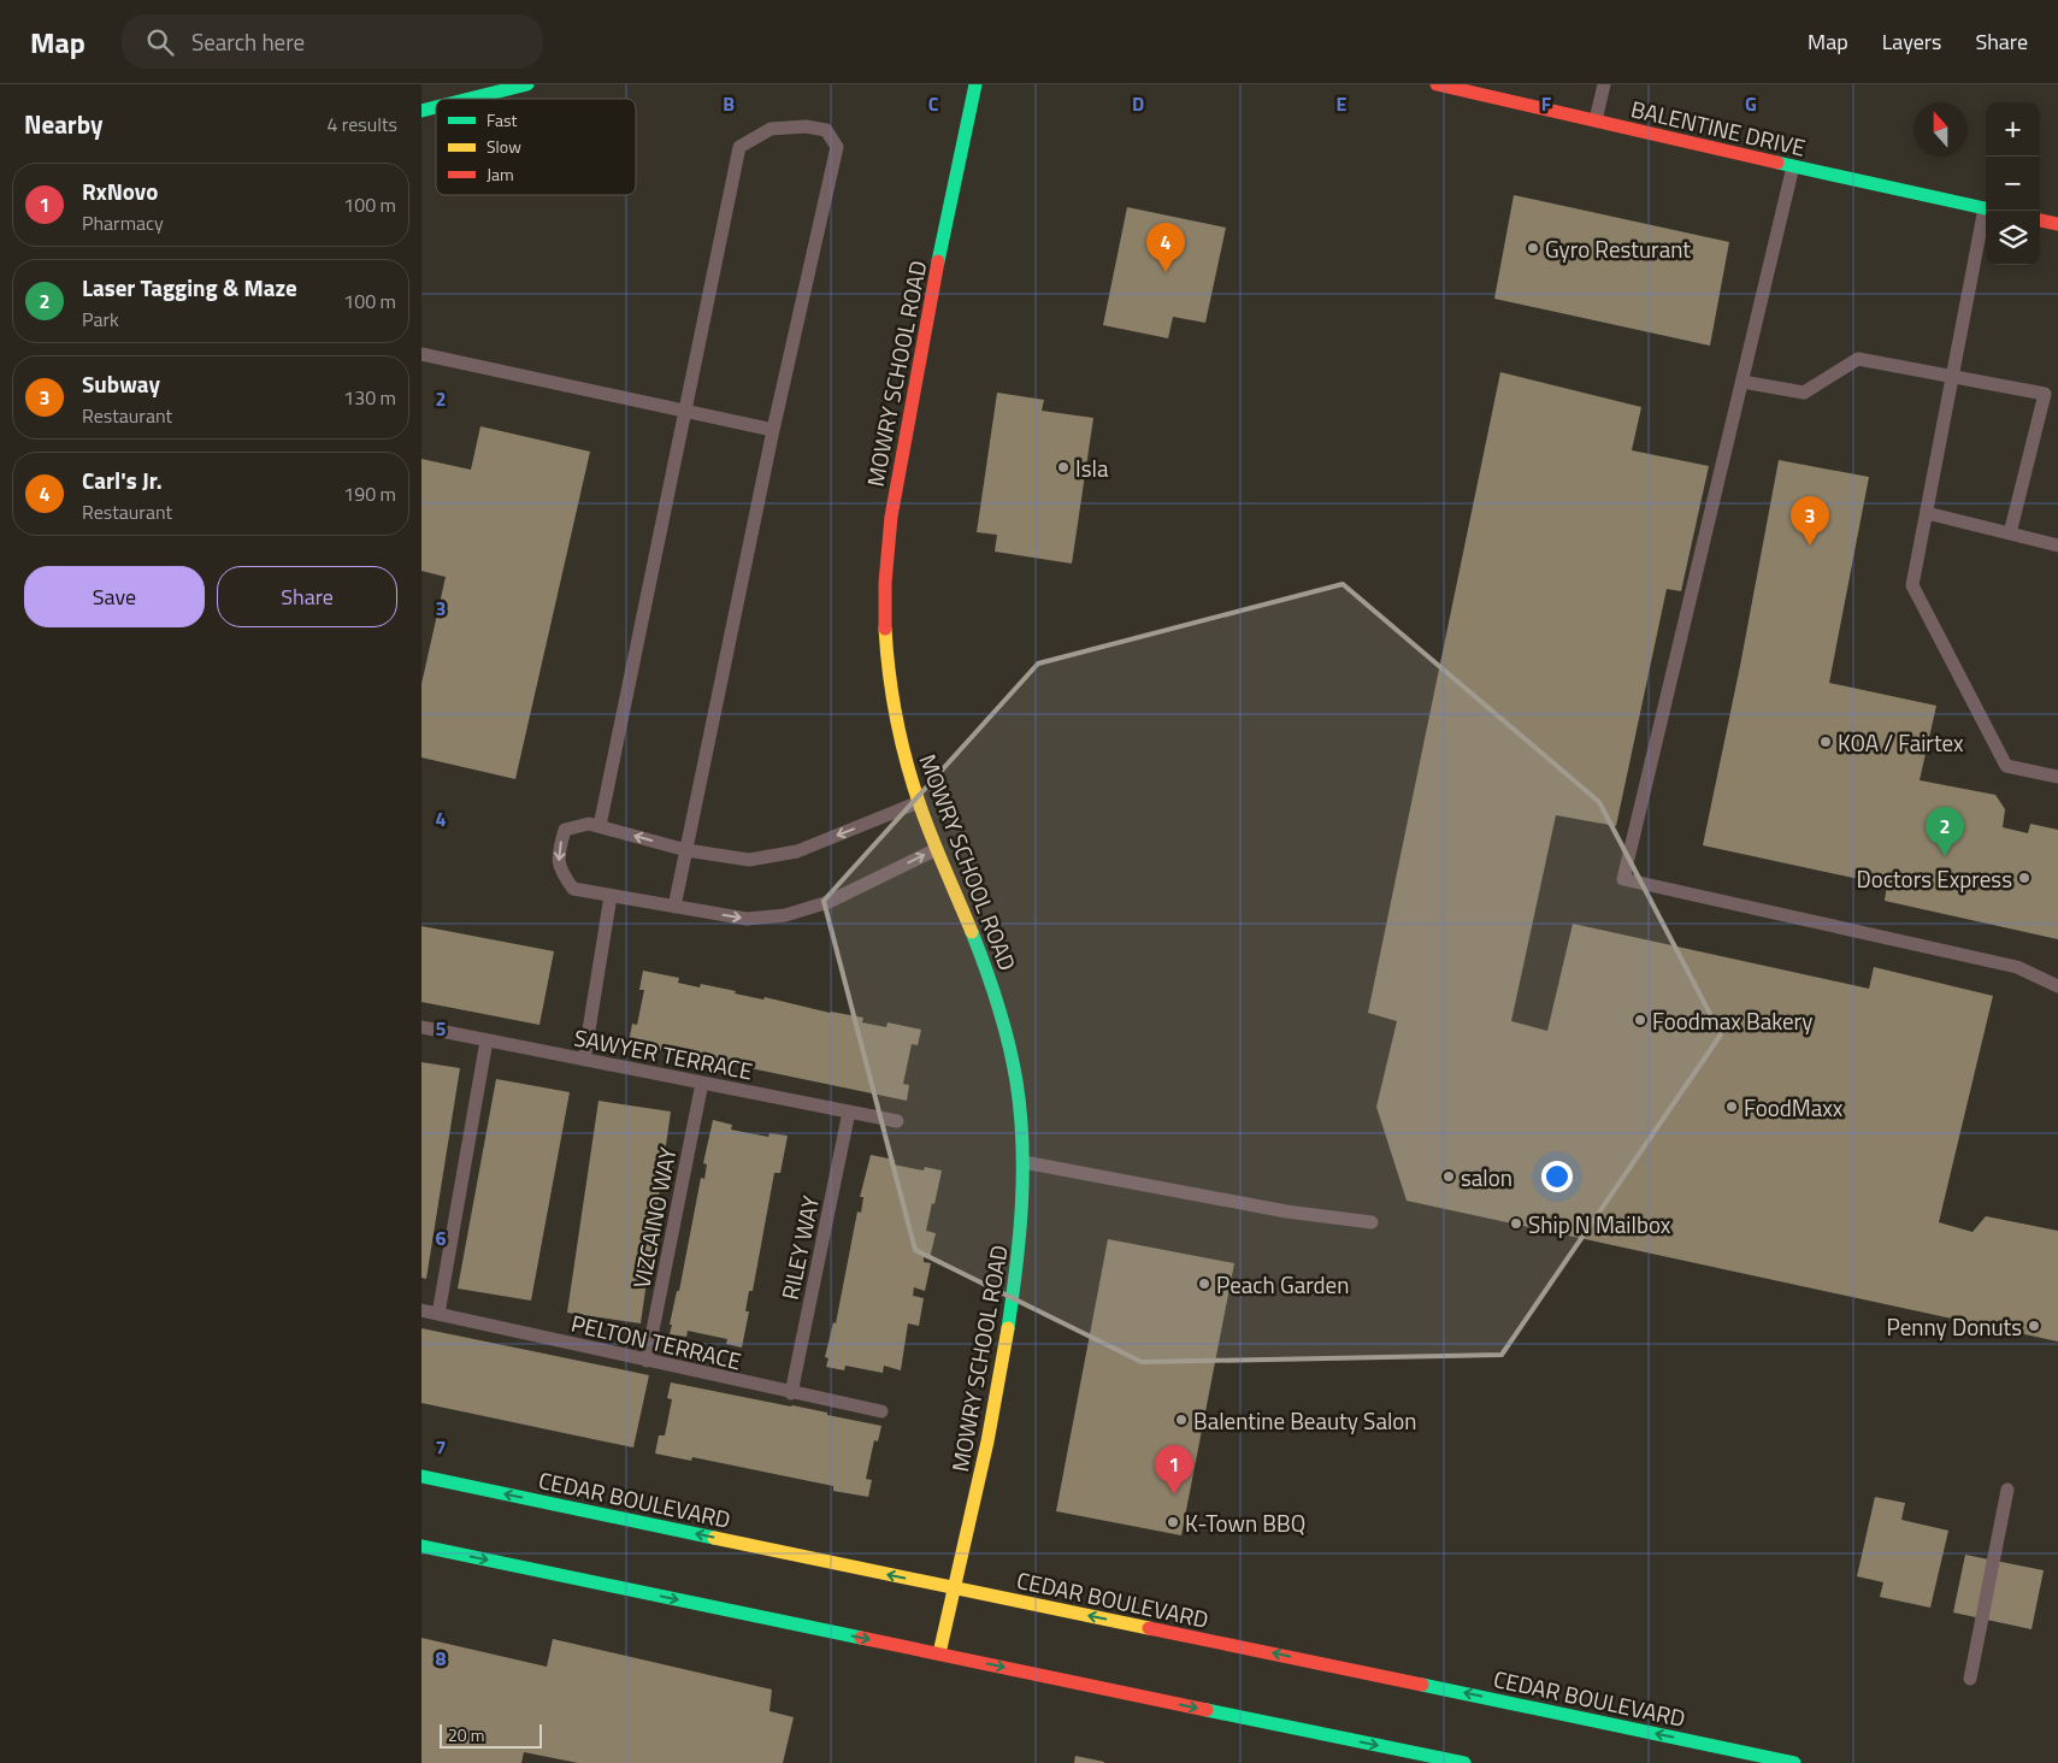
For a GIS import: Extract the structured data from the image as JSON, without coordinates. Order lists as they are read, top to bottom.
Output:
{
  "streets": {
    "main road": ["BALENTINE DRIVE", "MOWRY SCHOOL ROAD", "CEDAR BOULEVARD"],
    "lane": [
      "SAWYER TERRACE",
      "VIZCAINO WAY",
      "RILEY WAY",
      "PELTON TERRACE"
    ]
  },
  "crossings": [
    ["MOWRY SCHOOL ROAD", "CEDAR BOULEVARD"],
    ["SAWYER TERRACE", "VIZCAINO WAY"],
    ["SAWYER TERRACE", "RILEY WAY"],
    ["VIZCAINO WAY", "PELTON TERRACE"],
    ["RILEY WAY", "PELTON TERRACE"]
  ],
  "places": [
    "Gyro Resturant",
    "Isla",
    "KOA / Fairtex",
    "Doctors Express",
    "Foodmax Bakery",
    "FoodMaxx",
    "salon",
    "Ship N Mailbox",
    "Peach Garden",
    "Penny Donuts",
    "Balentine Beauty Salon",
    "K-Town BBQ"
  ],
  "legend": ["Fast", "Slow", "Jam"],
  "scale_bar": "20 m",
  "north": "top",
  "page": {
    "header": "Map",
    "search": "Search here",
    "nav": ["Map", "Layers", "Share"],
    "heading": ["Nearby", "4 results"],
    "map_buttons": ["+", "−"],
    "list": [
      {
        "mark": "1",
        "name": "RxNovo",
        "note": "Pharmacy",
        "value": "100 m"
      },
      {
        "mark": "2",
        "name": "Laser Tagging & Maze",
        "note": "Park",
        "value": "100 m"
      },
      {
        "mark": "3",
        "name": "Subway",
        "note": "Restaurant",
        "value": "130 m"
      },
      {
        "mark": "4",
        "name": "Carl's Jr.",
        "note": "Restaurant",
        "value": "190 m"
      }
    ],
    "pins": [
      "4",
      "3",
      "2",
      "1"
    ],
    "buttons": ["Save", "Share"],
    "scale": "20 m"
  },
  "grid": {
    "columns": [
      "B",
      "C",
      "D",
      "E",
      "F",
      "G"
    ],
    "rows": [
      "2",
      "3",
      "4",
      "5",
      "6",
      "7",
      "8"
    ]
  }
}
